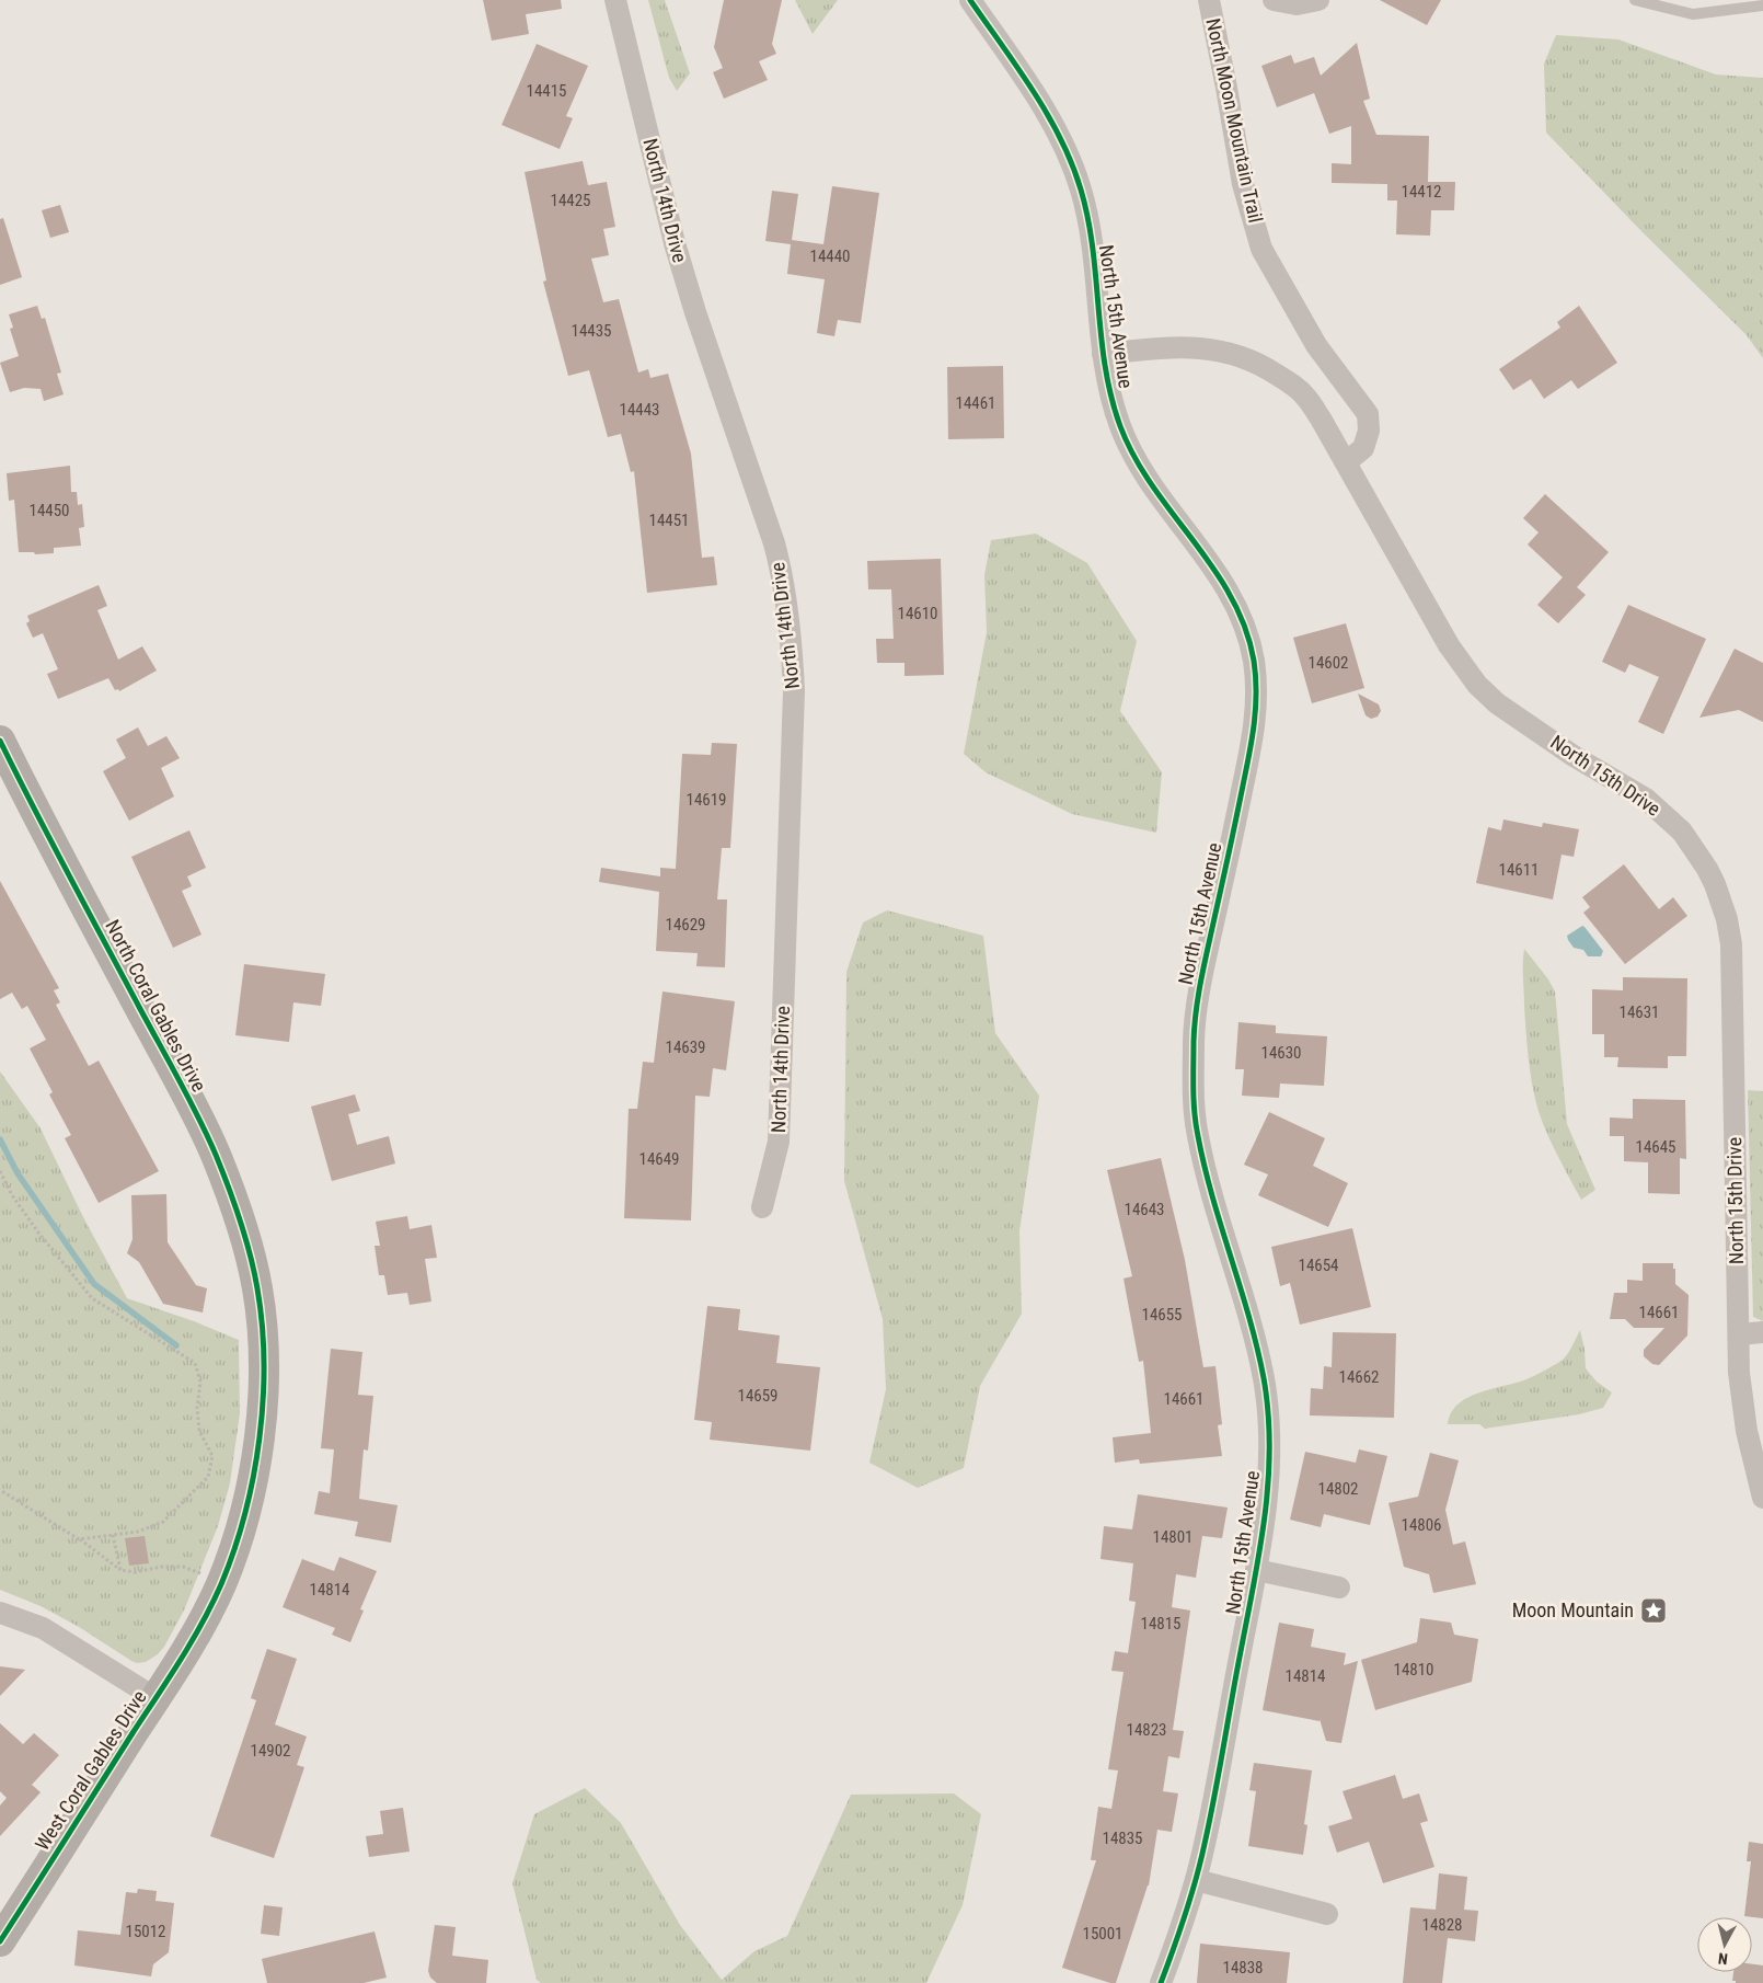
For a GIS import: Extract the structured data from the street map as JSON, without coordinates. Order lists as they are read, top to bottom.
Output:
{
  "streets": {
    "street": [
      "North Moon Mountain Trail",
      "North 14th Drive",
      "North 15th Avenue",
      "North 15th Drive",
      "North Coral Gables Drive",
      "West Coral Gables Drive"
    ]
  },
  "crossings": [
    ["North Moon Mountain Trail", "North 15th Drive"],
    ["North 15th Avenue", "North 15th Drive"],
    ["North Coral Gables Drive", "West Coral Gables Drive"]
  ],
  "places": {
    "place": ["Moon Mountain"]
  },
  "house_numbers": [
    "14415",
    "14412",
    "14425",
    "14440",
    "14435",
    "14461",
    "14443",
    "14450",
    "14451",
    "14610",
    "14602",
    "14619",
    "14611",
    "14629",
    "14631",
    "14639",
    "14630",
    "14645",
    "14649",
    "14643",
    "14654",
    "14661",
    "14655",
    "14662",
    "14659",
    "14661",
    "14802",
    "14806",
    "14801",
    "14814",
    "14815",
    "14810",
    "14814",
    "14823",
    "14902",
    "14835",
    "14828",
    "15012",
    "15001",
    "14838"
  ],
  "north": "bottom"
}
